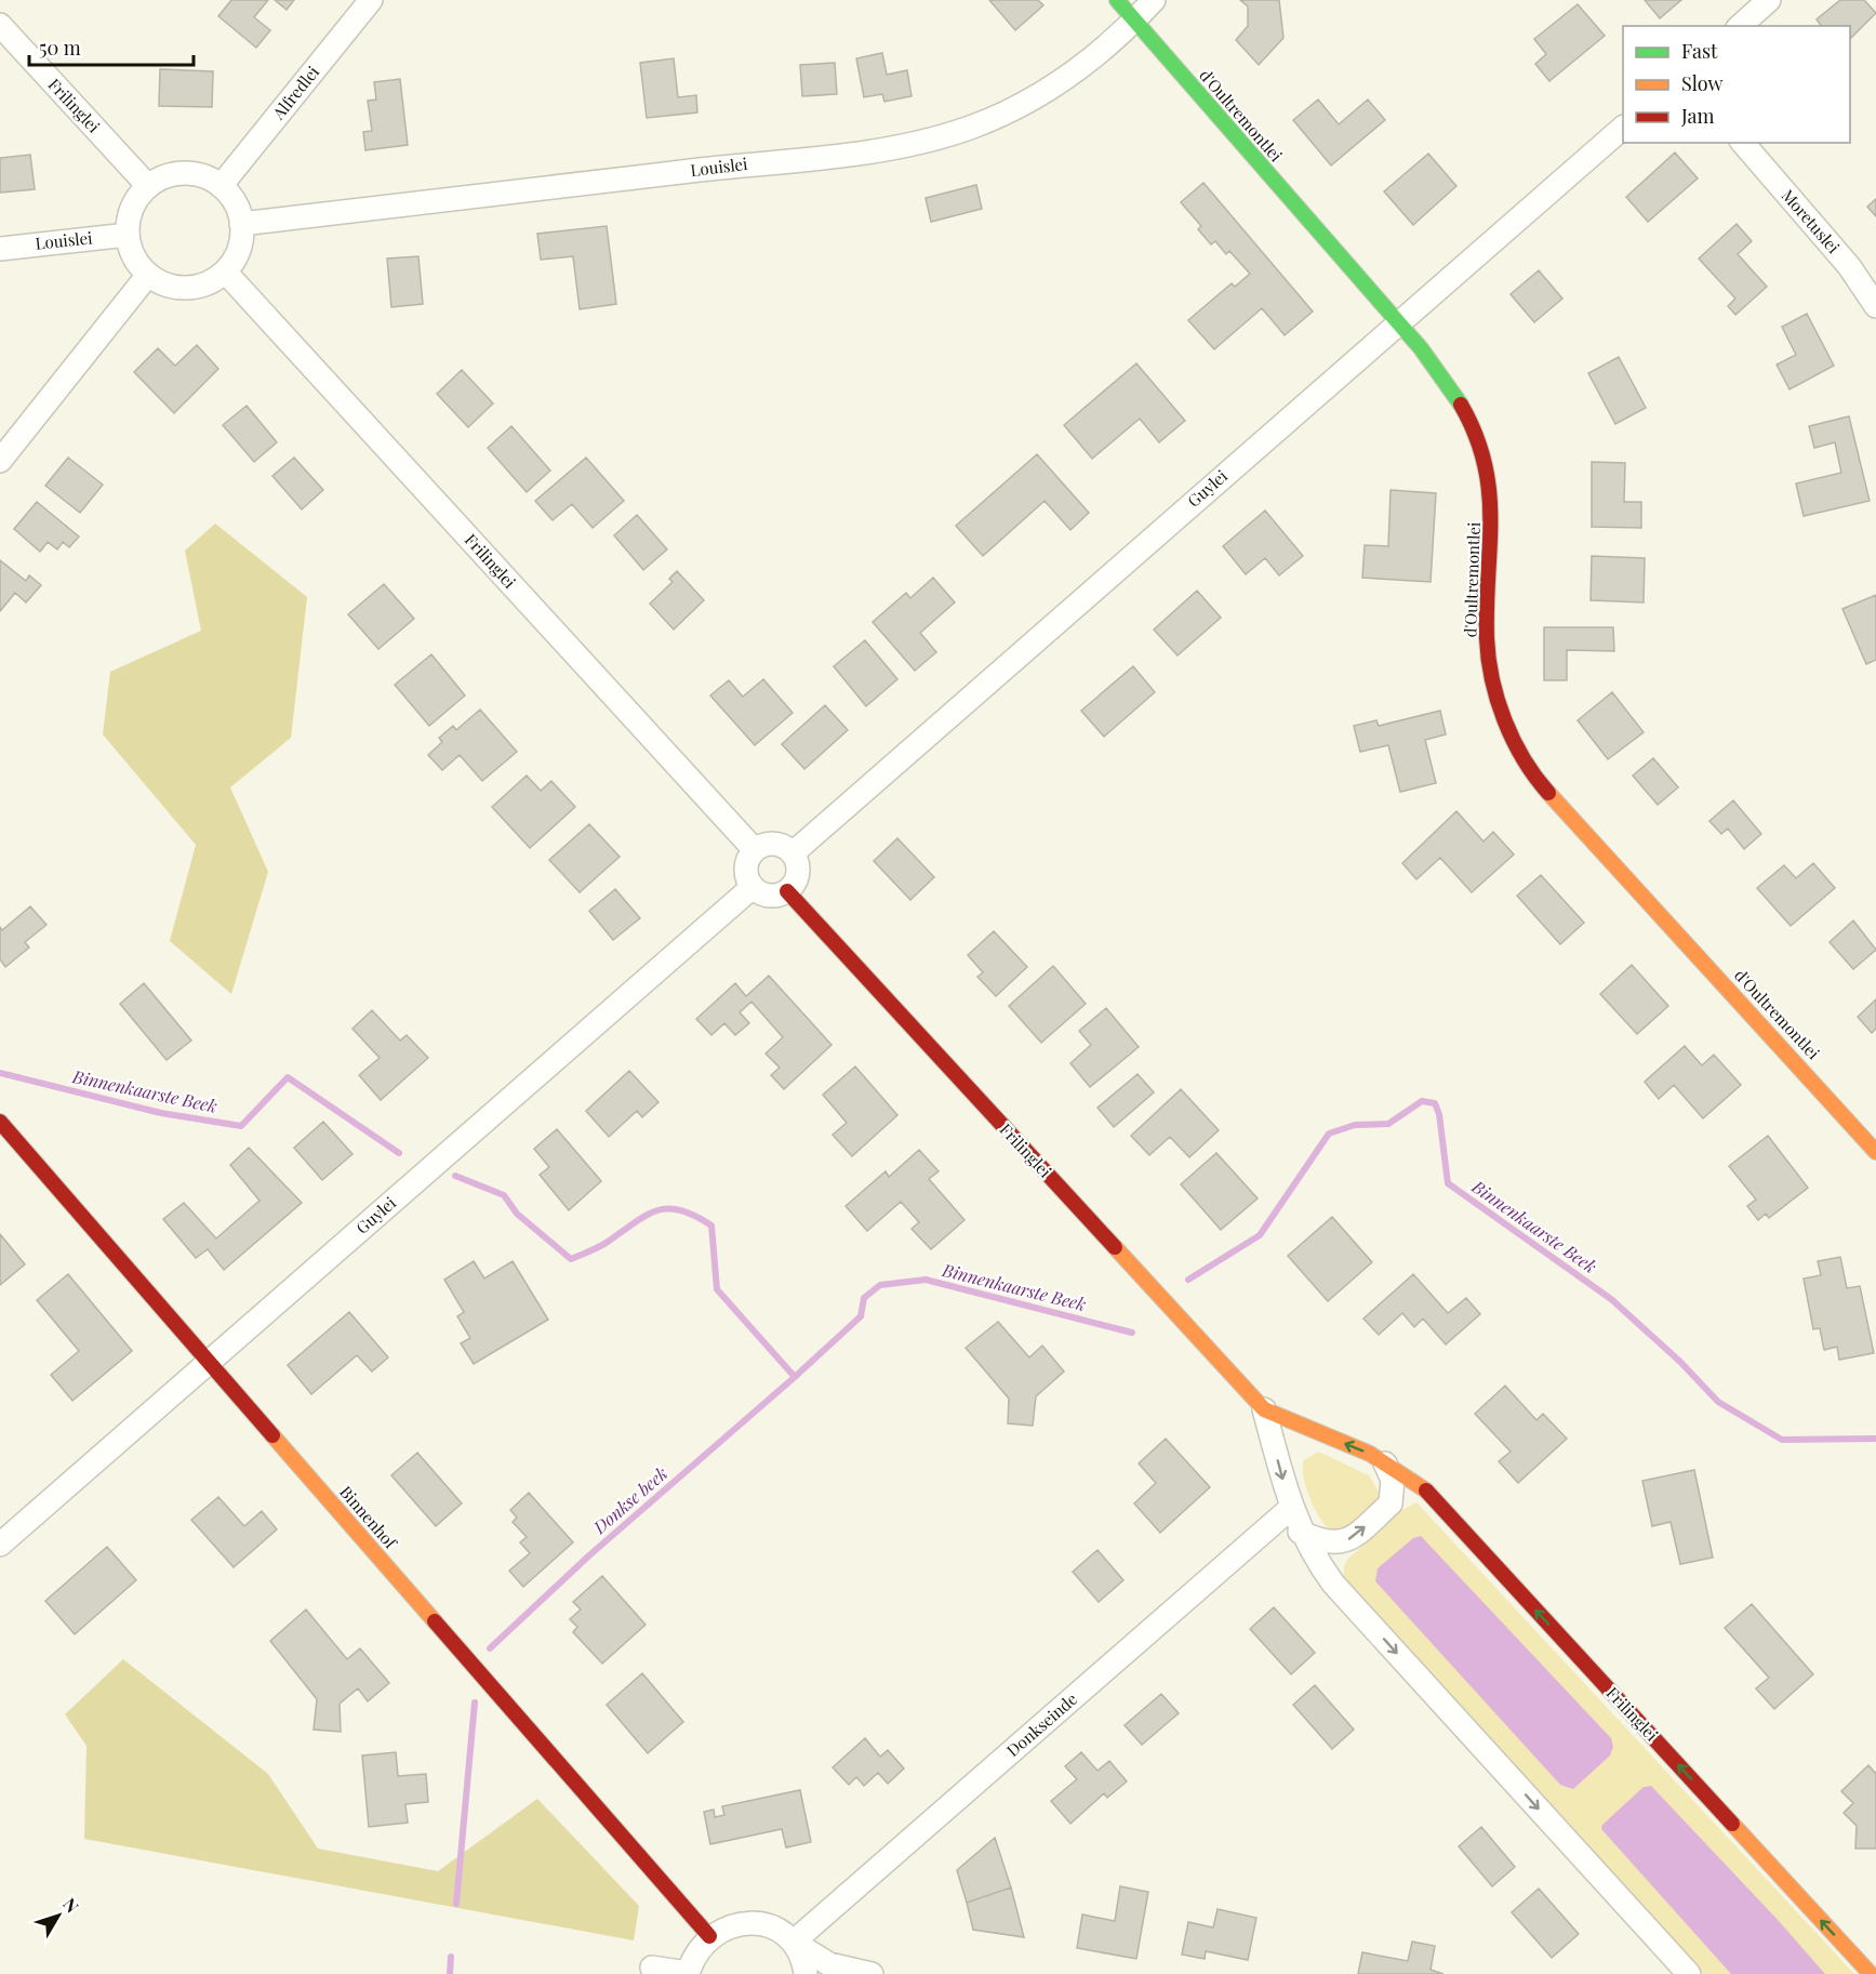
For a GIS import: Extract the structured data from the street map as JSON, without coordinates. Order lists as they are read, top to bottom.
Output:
{
  "streets": {
    "street": [
      "Alfredlei",
      "Frilinglei",
      "d'Oultremontlei",
      "Louislei",
      "Moretuslei",
      "Guylei",
      "Binnenhof",
      "Donkseinde"
    ]
  },
  "crossings": [
    ["Alfredlei", "Frilinglei"],
    ["Alfredlei", "Louislei"],
    ["Frilinglei", "Louislei"],
    ["Frilinglei", "Guylei"],
    ["Frilinglei", "Donkseinde"],
    ["d'Oultremontlei", "Louislei"],
    ["d'Oultremontlei", "Guylei"],
    ["Guylei", "Binnenhof"]
  ],
  "water": ["Binnenkaarste Beek", "Donkse beek"],
  "legend": ["Fast", "Slow", "Jam"],
  "scale_bar": "50 m",
  "north": "top right"
}
